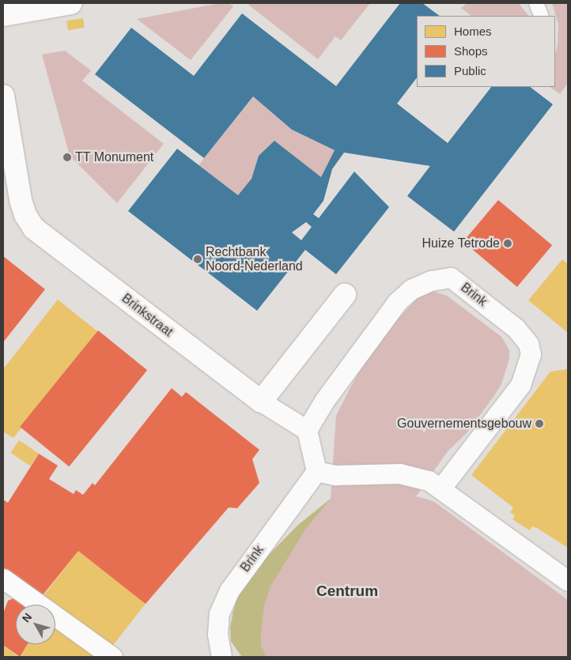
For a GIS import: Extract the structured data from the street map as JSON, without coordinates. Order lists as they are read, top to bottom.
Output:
{
  "streets": {
    "street": ["Brink", "Brinkstraat"]
  },
  "districts": ["Centrum"],
  "places": [
    "TT Monument",
    "Huize Tetrode",
    "Rechtbank Noord-Nederland",
    "Gouvernementsgebouw"
  ],
  "legend": ["Homes", "Shops", "Public"],
  "north": "top left"
}
